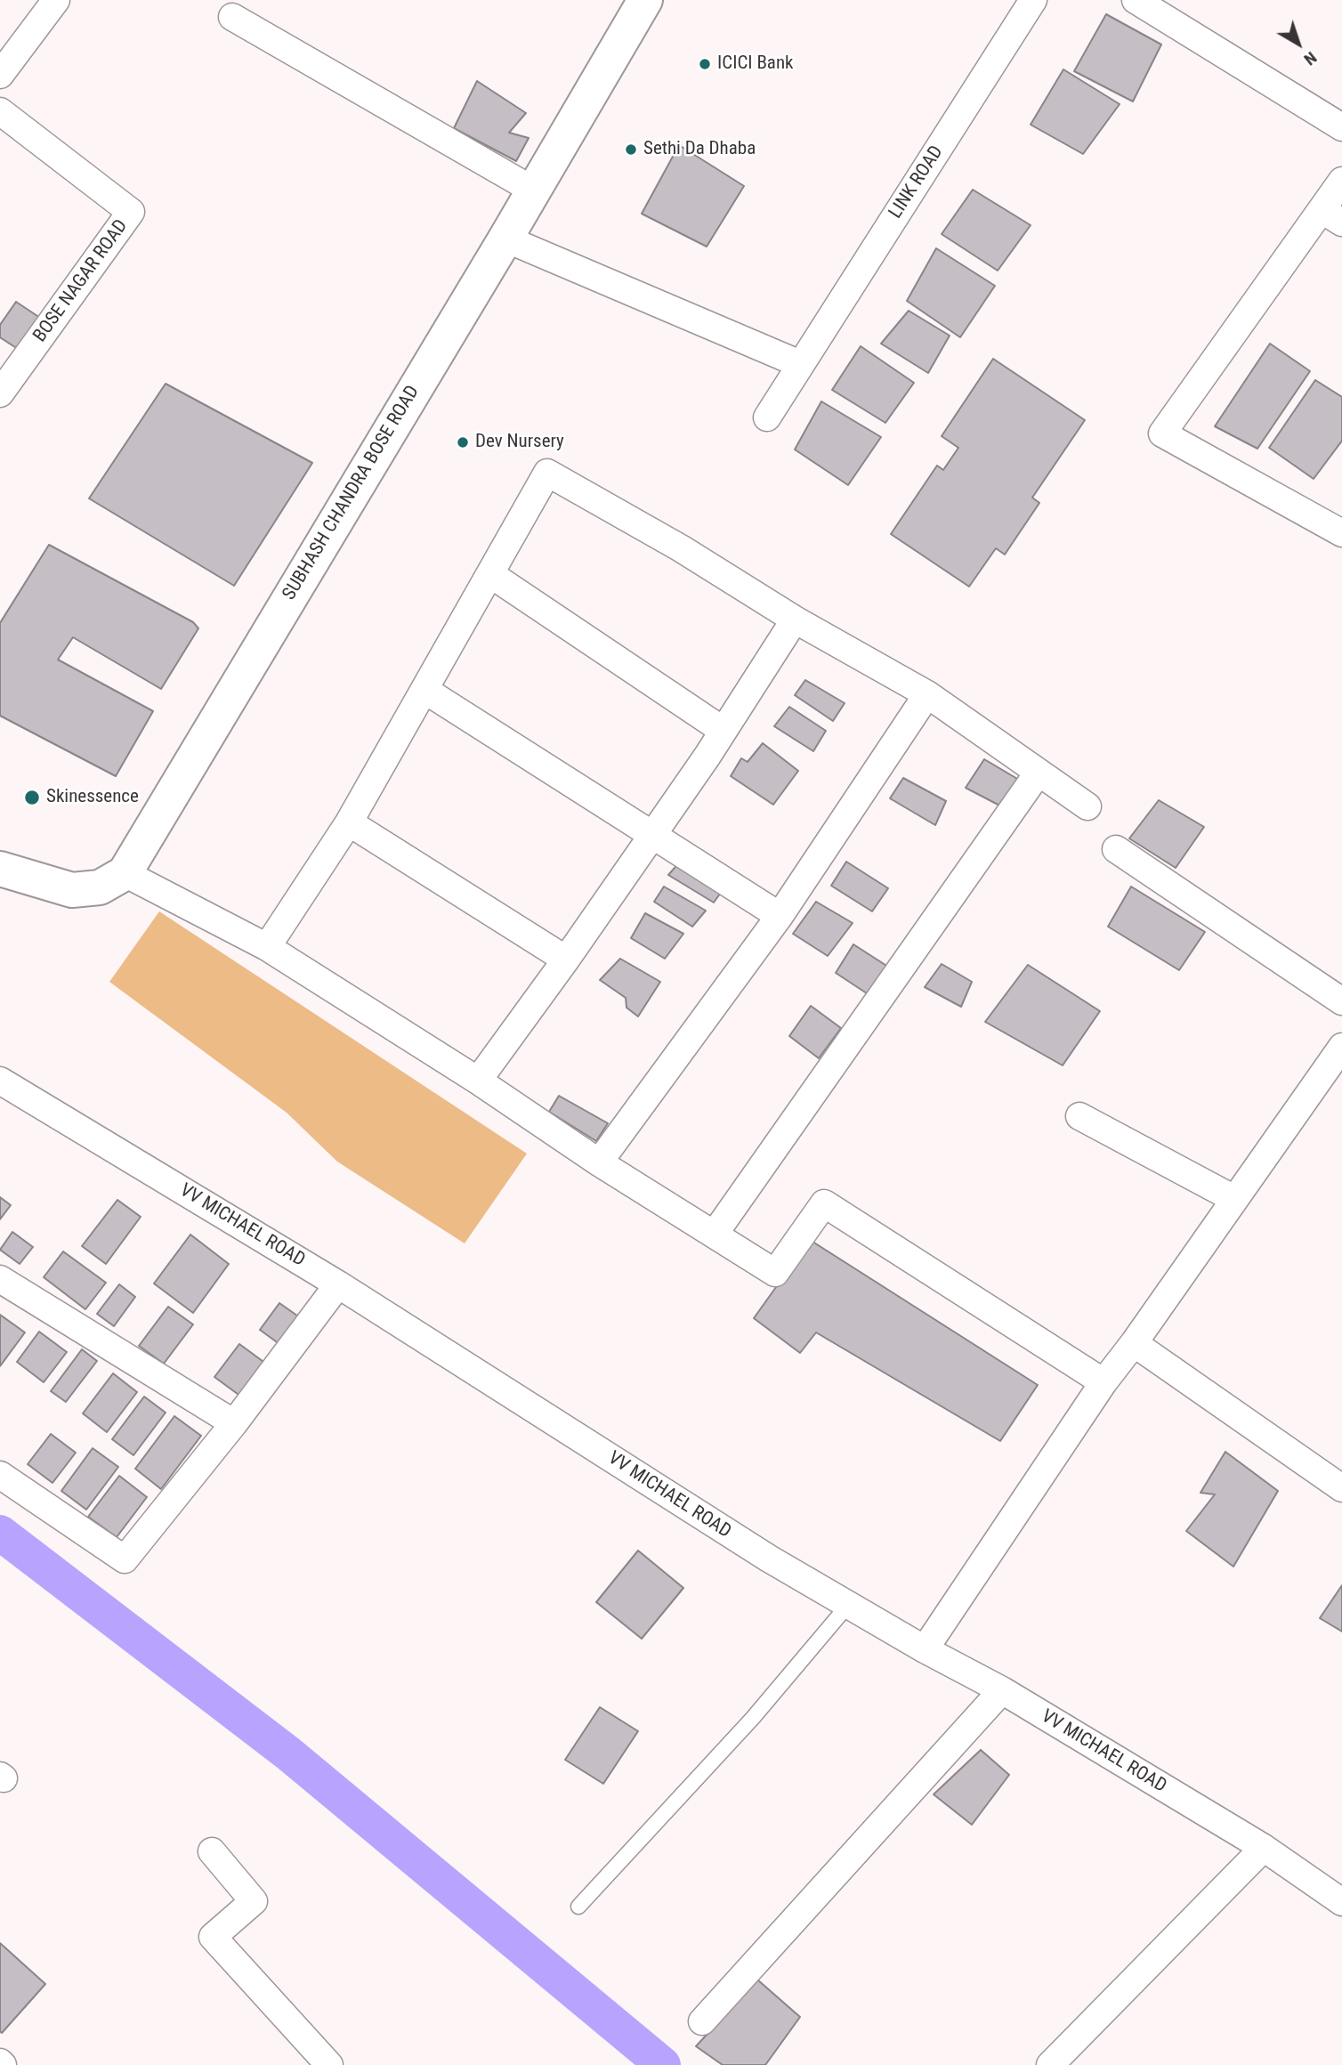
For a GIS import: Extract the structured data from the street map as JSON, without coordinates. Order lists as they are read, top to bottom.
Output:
{
  "streets": {
    "main road": ["SUBHASH CHANDRA BOSE ROAD"],
    "street": ["LINK ROAD", "BOSE NAGAR ROAD", "VV MICHAEL ROAD"]
  },
  "places": [
    "ICICI Bank",
    "Sethi Da Dhaba",
    "Dev Nursery",
    "Skinessence"
  ],
  "north": "bottom right"
}
